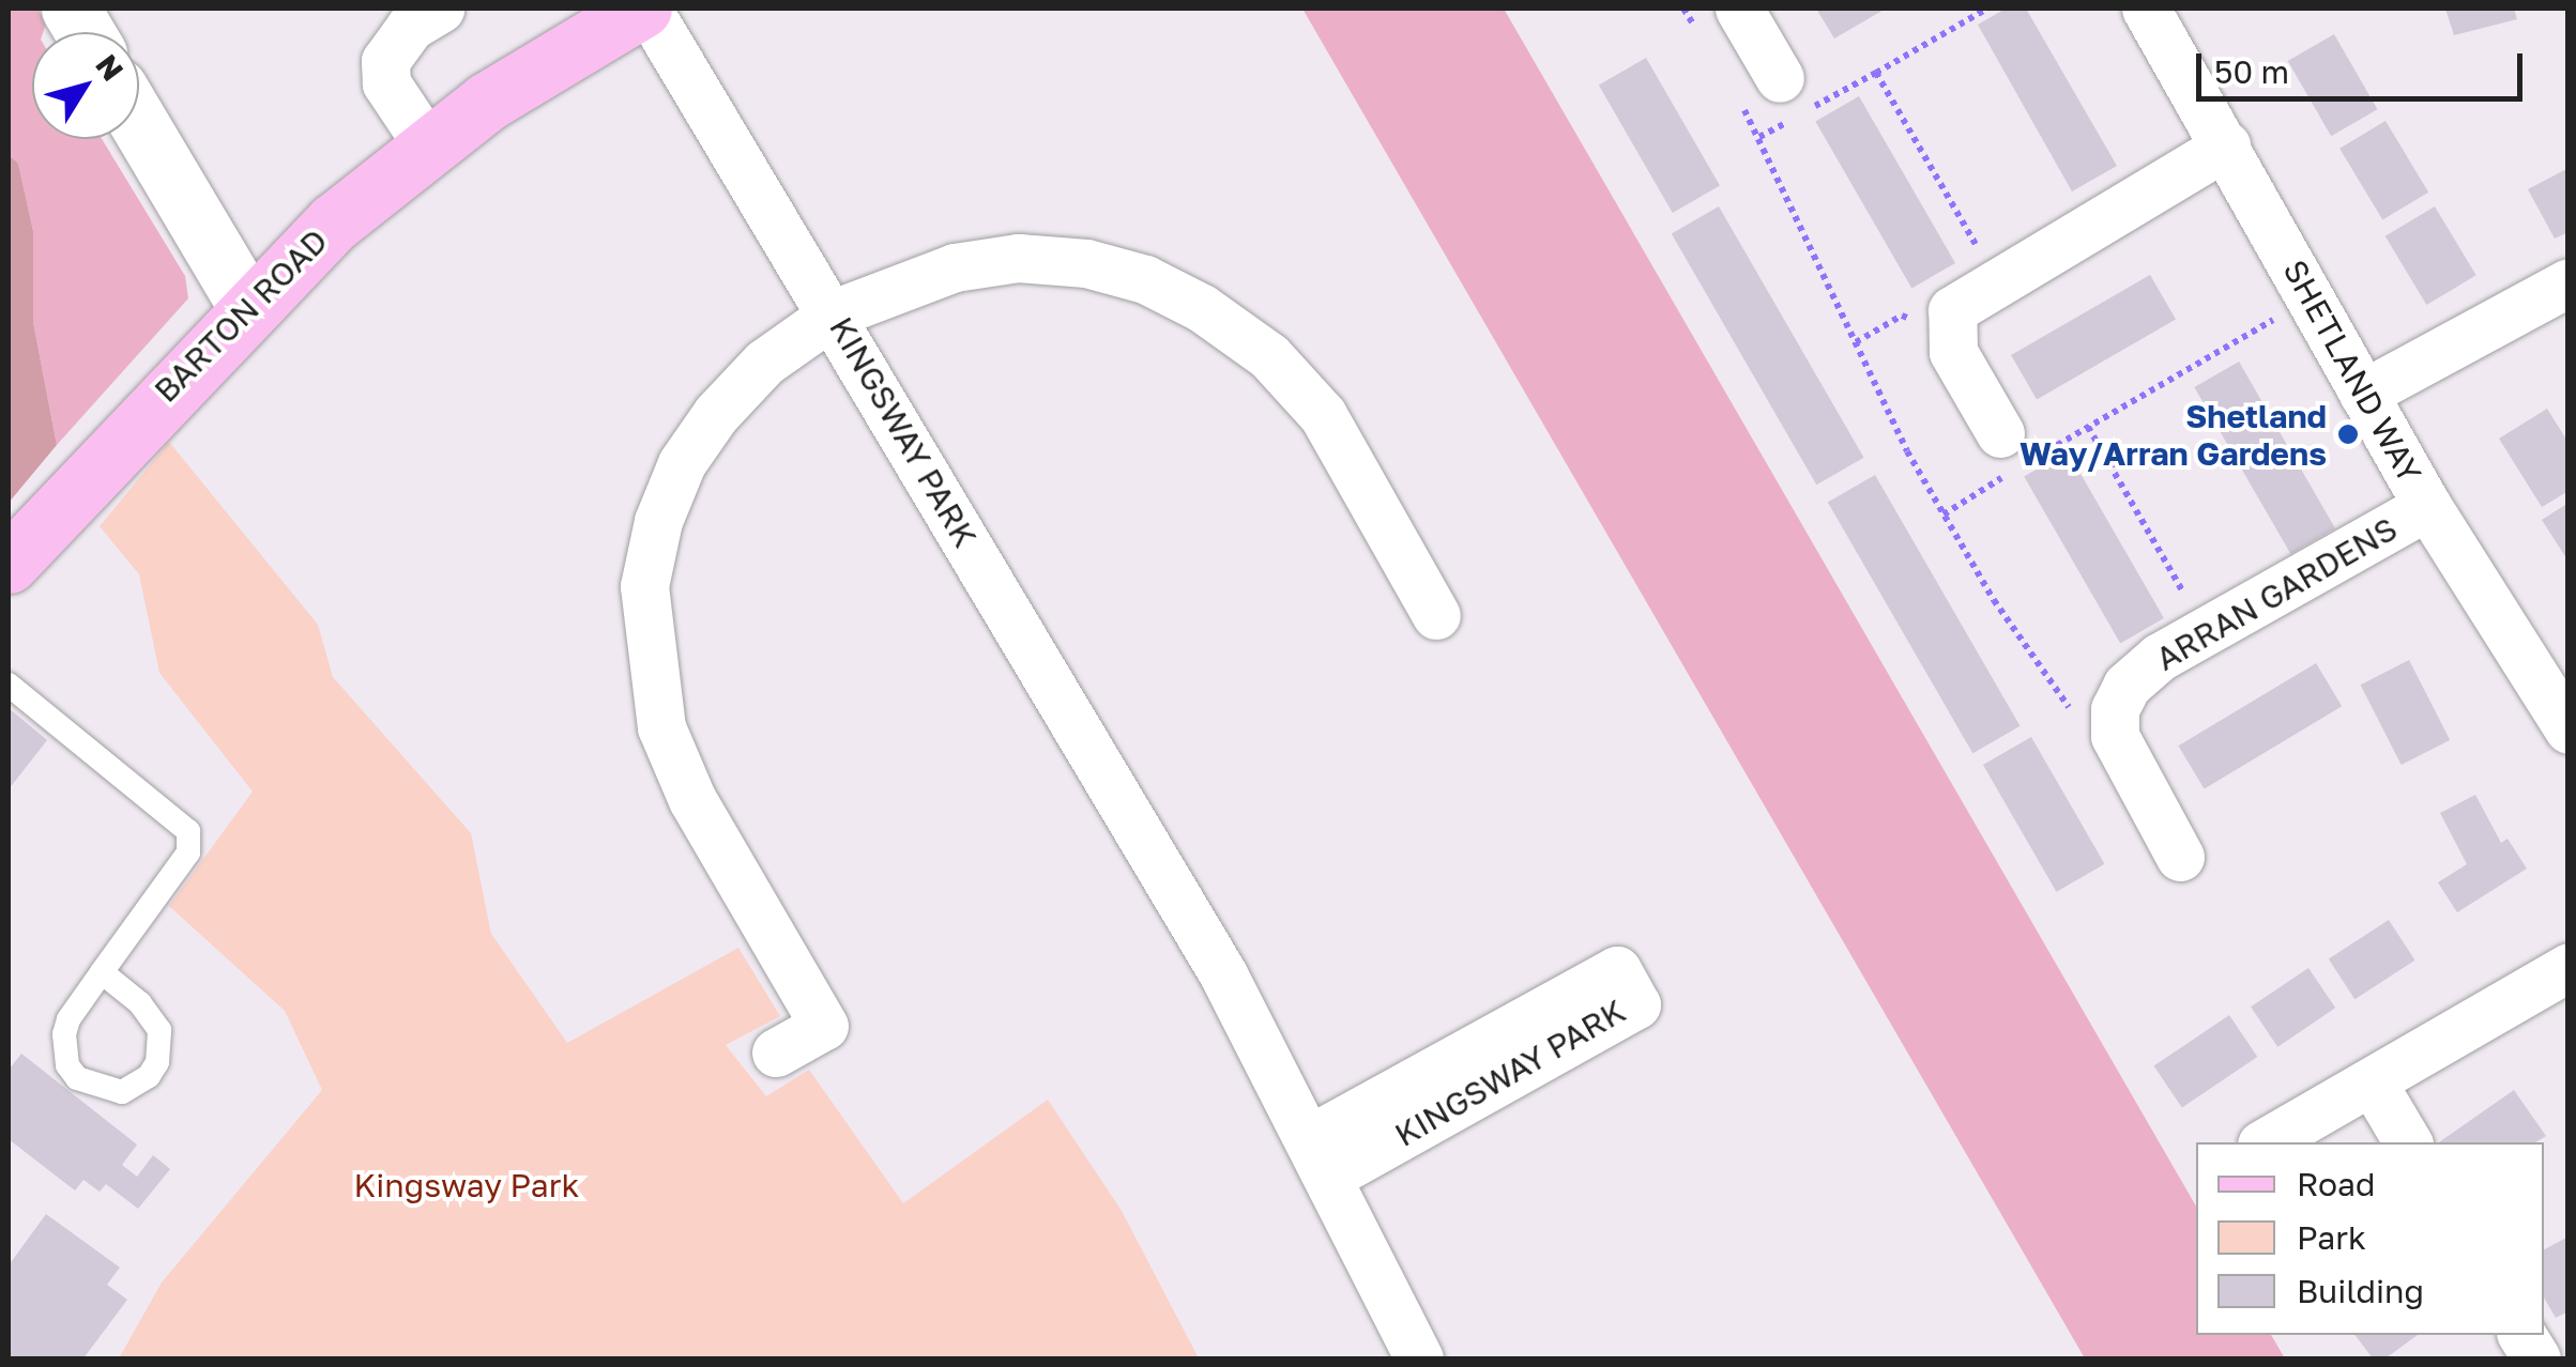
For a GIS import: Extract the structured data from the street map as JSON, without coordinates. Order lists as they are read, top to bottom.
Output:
{
  "streets": {
    "main road": ["BARTON ROAD"],
    "street": ["SHETLAND WAY", "KINGSWAY PARK", "ARRAN GARDENS"]
  },
  "crossings": [
    ["BARTON ROAD", "KINGSWAY PARK"],
    ["SHETLAND WAY", "ARRAN GARDENS"]
  ],
  "parks": ["Kingsway Park"],
  "places": ["Shetland Way/Arran Gardens"],
  "legend": ["Road", "Park", "Building"],
  "scale_bar": "50 m",
  "north": "top right"
}
